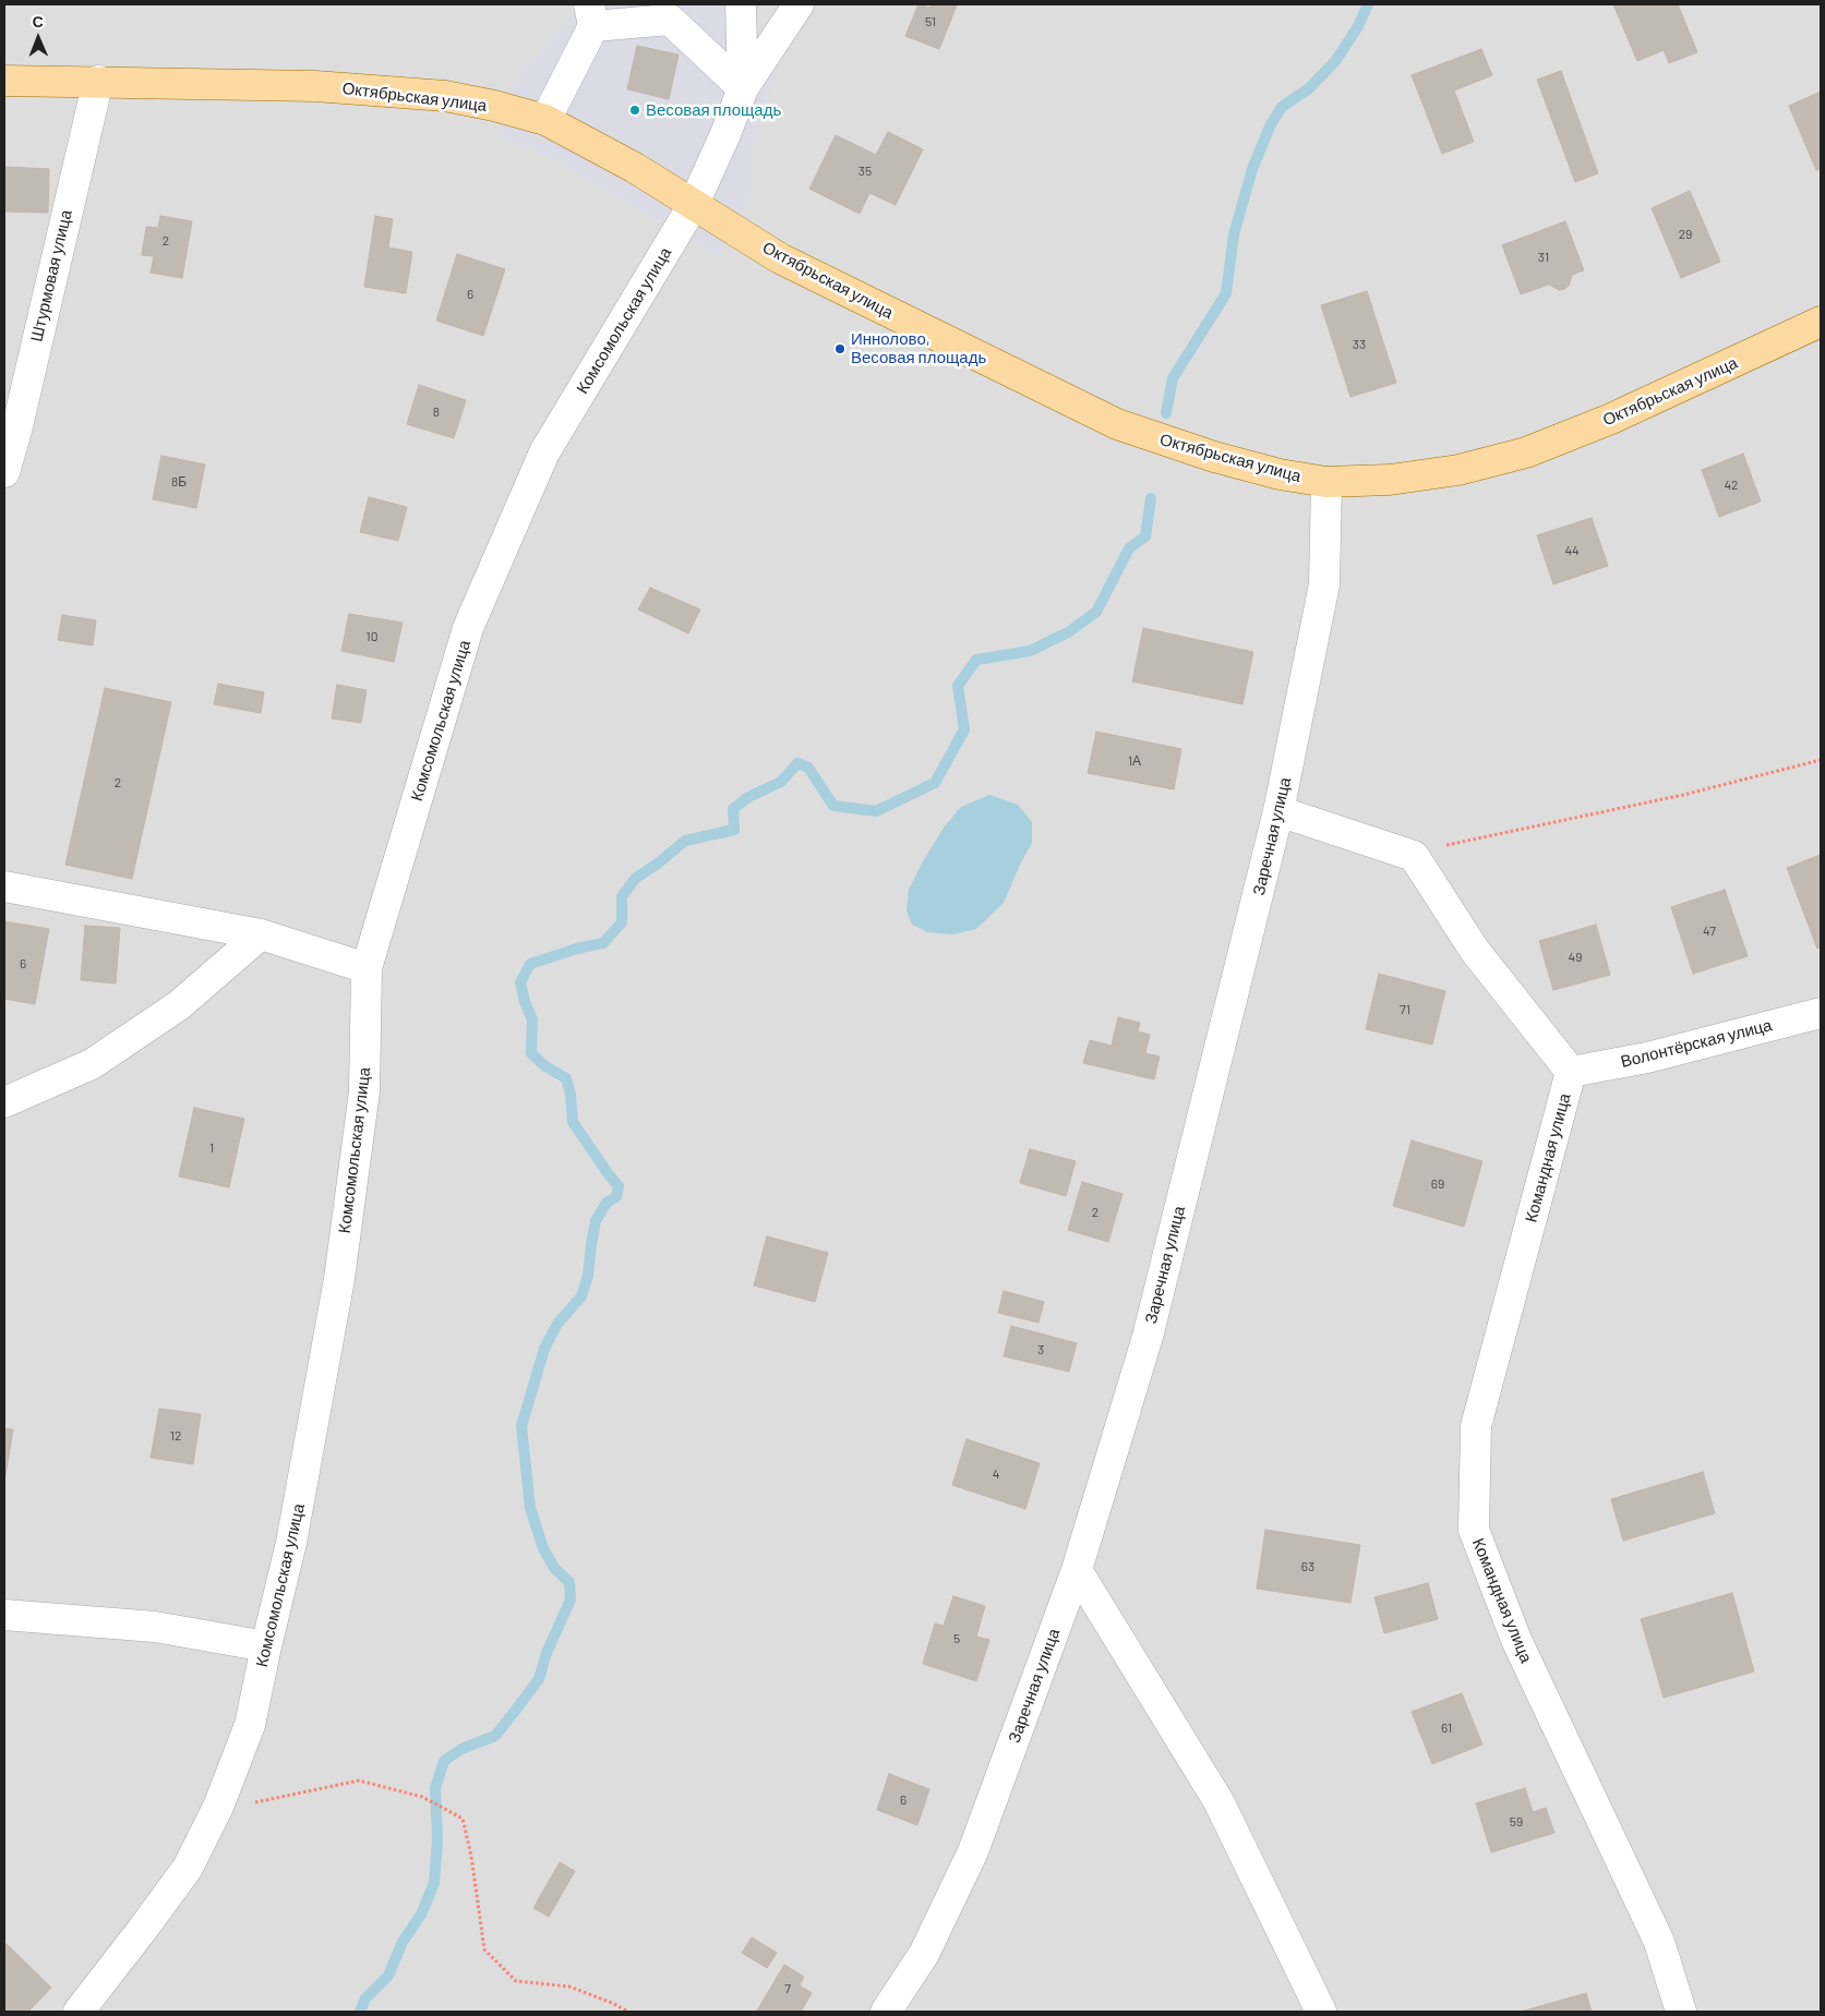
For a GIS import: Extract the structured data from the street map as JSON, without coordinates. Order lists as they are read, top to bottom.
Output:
{
  "streets": {
    "main road": ["Октябрьская улица"],
    "street": [
      "Штурмовая улица",
      "Комсомольская улица",
      "Заречная улица",
      "Волонтёрская улица",
      "Командная улица"
    ]
  },
  "crossings": [
    ["Октябрьская улица", "Штурмовая улица"],
    ["Октябрьская улица", "Комсомольская улица"],
    ["Октябрьская улица", "Заречная улица"],
    ["Волонтёрская улица", "Командная улица"]
  ],
  "places": ["Весовая площадь", "Иннолово, Весовая площадь"],
  "house_numbers": [
    "51",
    "35",
    "29",
    "2",
    "31",
    "6",
    "33",
    "8",
    "8Б",
    "42",
    "44",
    "10",
    "1А",
    "2",
    "47",
    "49",
    "6",
    "71",
    "1",
    "69",
    "2",
    "3",
    "12",
    "4",
    "63",
    "5",
    "61",
    "6",
    "59",
    "7"
  ],
  "north": "top"
}
